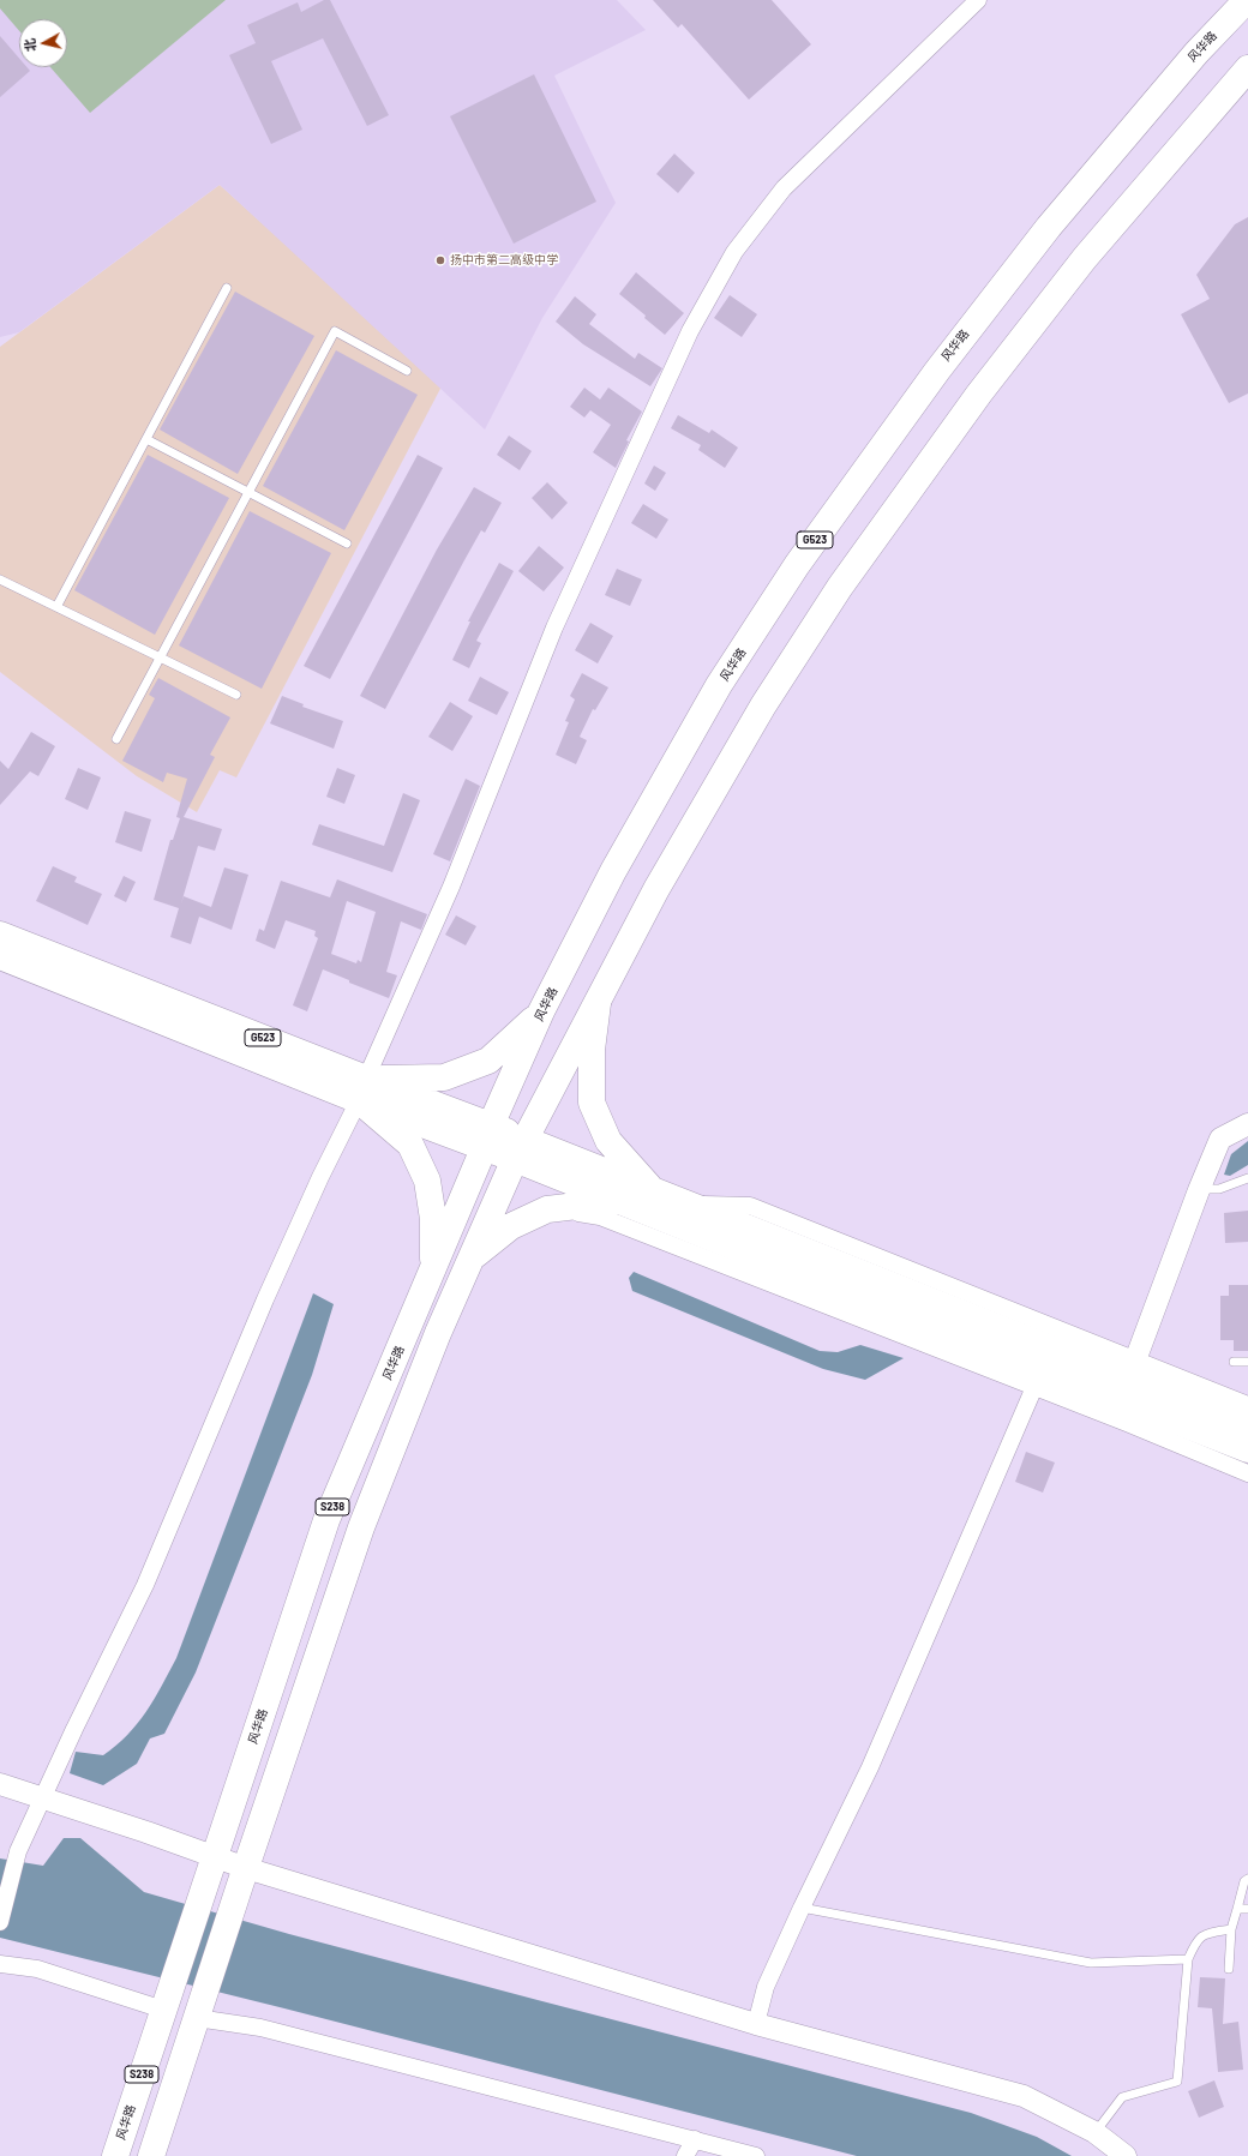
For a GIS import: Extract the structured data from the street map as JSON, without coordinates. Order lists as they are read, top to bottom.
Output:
{
  "streets": {
    "main road": ["风华路", "G523", "S238"]
  },
  "crossings": [
    ["风华路", "G523"],
    ["G523", "S238"]
  ],
  "places": ["扬中市第二高级中学"],
  "north": "left"
}
